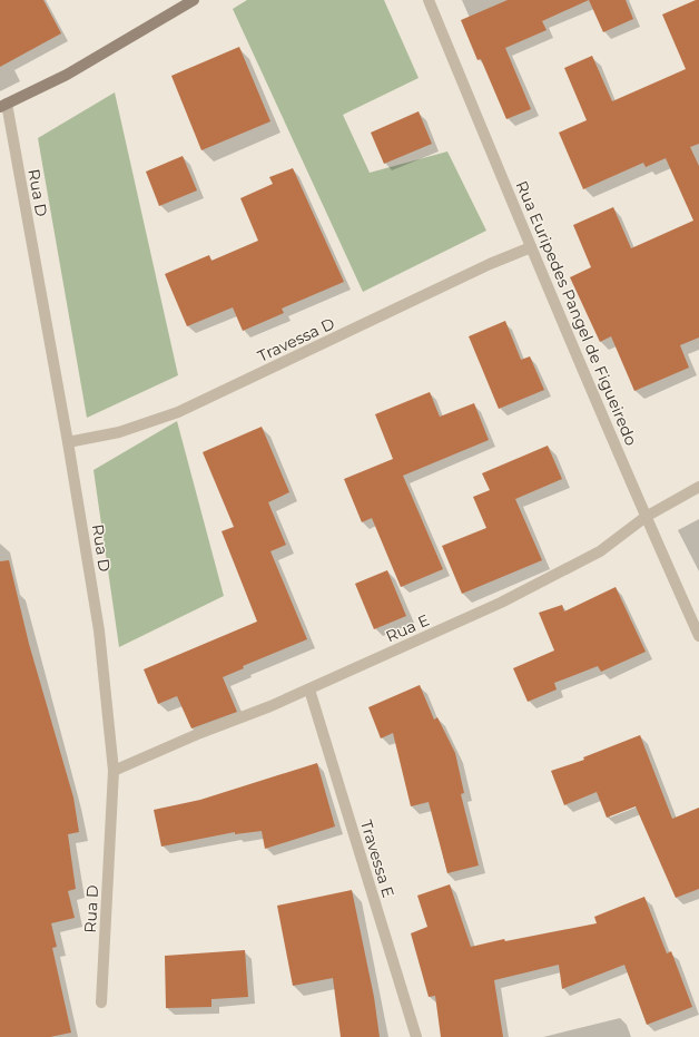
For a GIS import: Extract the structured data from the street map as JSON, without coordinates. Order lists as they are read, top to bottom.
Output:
{
  "streets": {
    "street": [
      "Rua D",
      "Rua Euripedes Pangel de Figueiredo",
      "Travessa D",
      "Rua E",
      "Travessa E"
    ]
  },
  "crossings": [
    ["Rua D", "Travessa D"],
    ["Rua D", "Rua E"],
    ["Rua Euripedes Pangel de Figueiredo", "Travessa D"],
    ["Rua Euripedes Pangel de Figueiredo", "Rua E"],
    ["Rua E", "Travessa E"]
  ]
}
